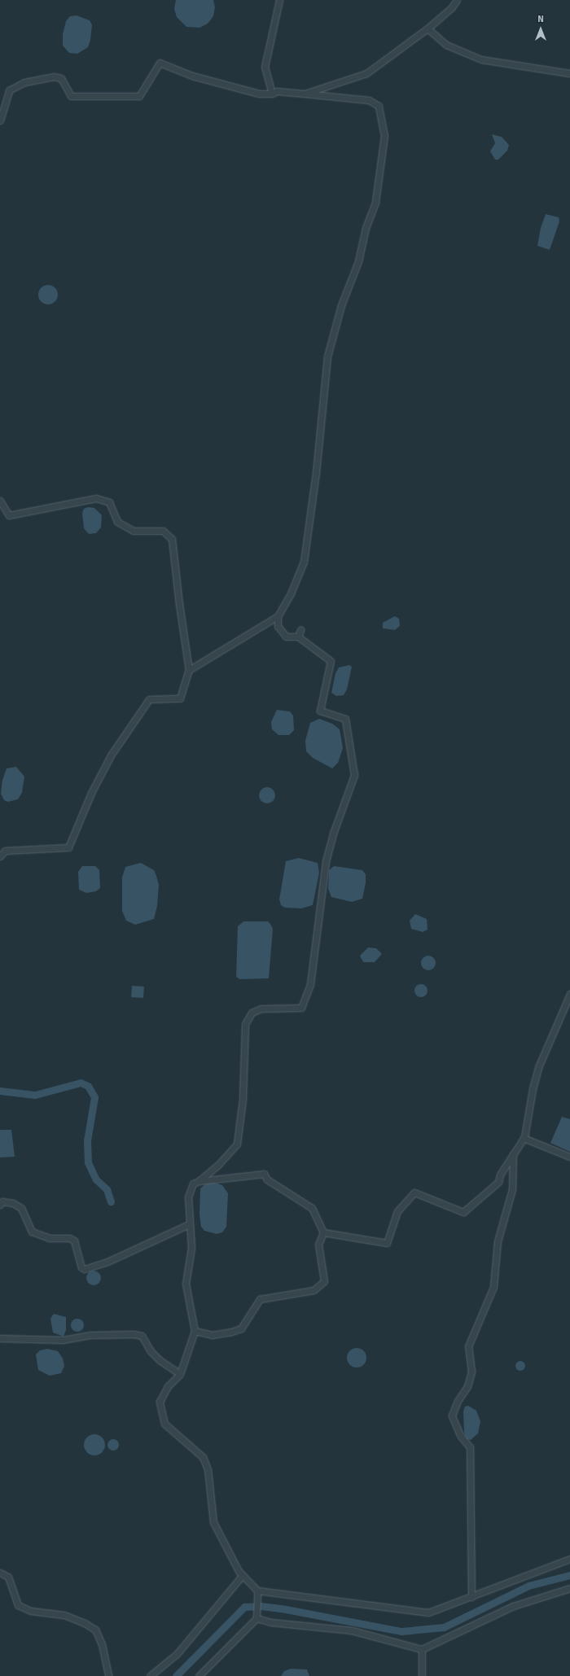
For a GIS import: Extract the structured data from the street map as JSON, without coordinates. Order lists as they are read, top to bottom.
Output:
{
  "north": "top"
}
